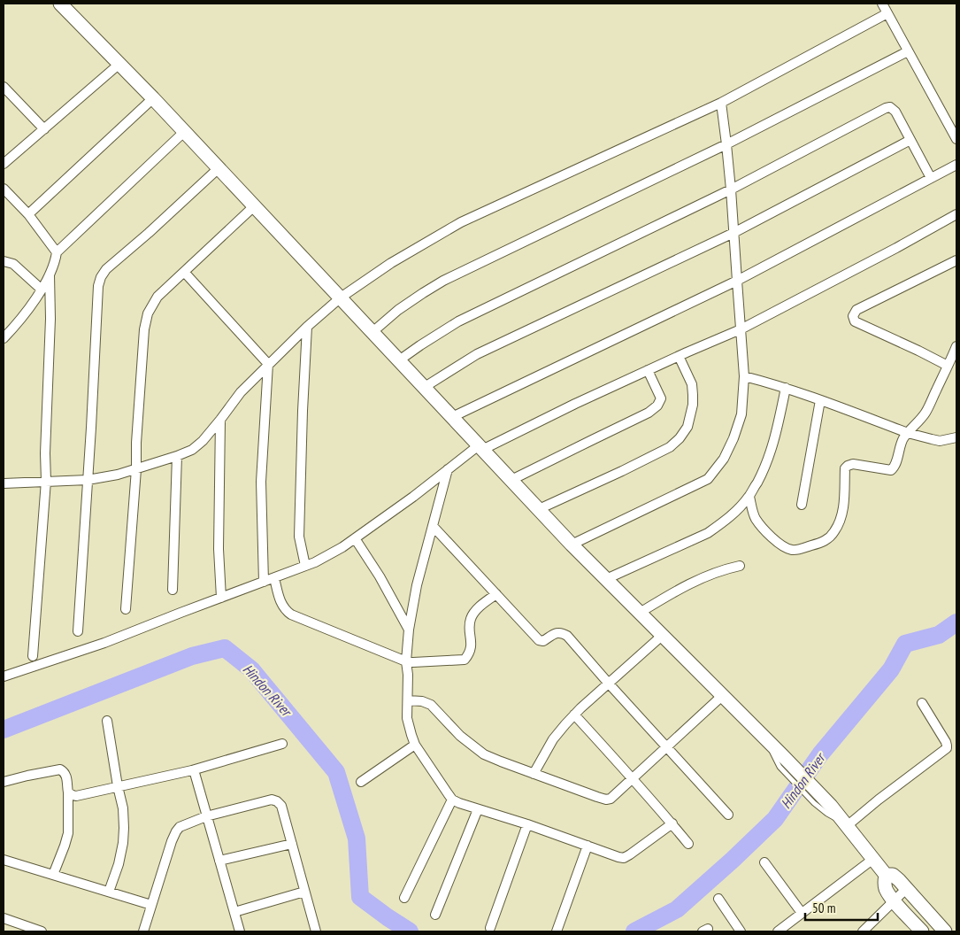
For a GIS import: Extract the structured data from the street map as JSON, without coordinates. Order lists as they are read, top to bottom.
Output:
{
  "water": ["Hindon River"],
  "scale_bar": "50 m"
}
